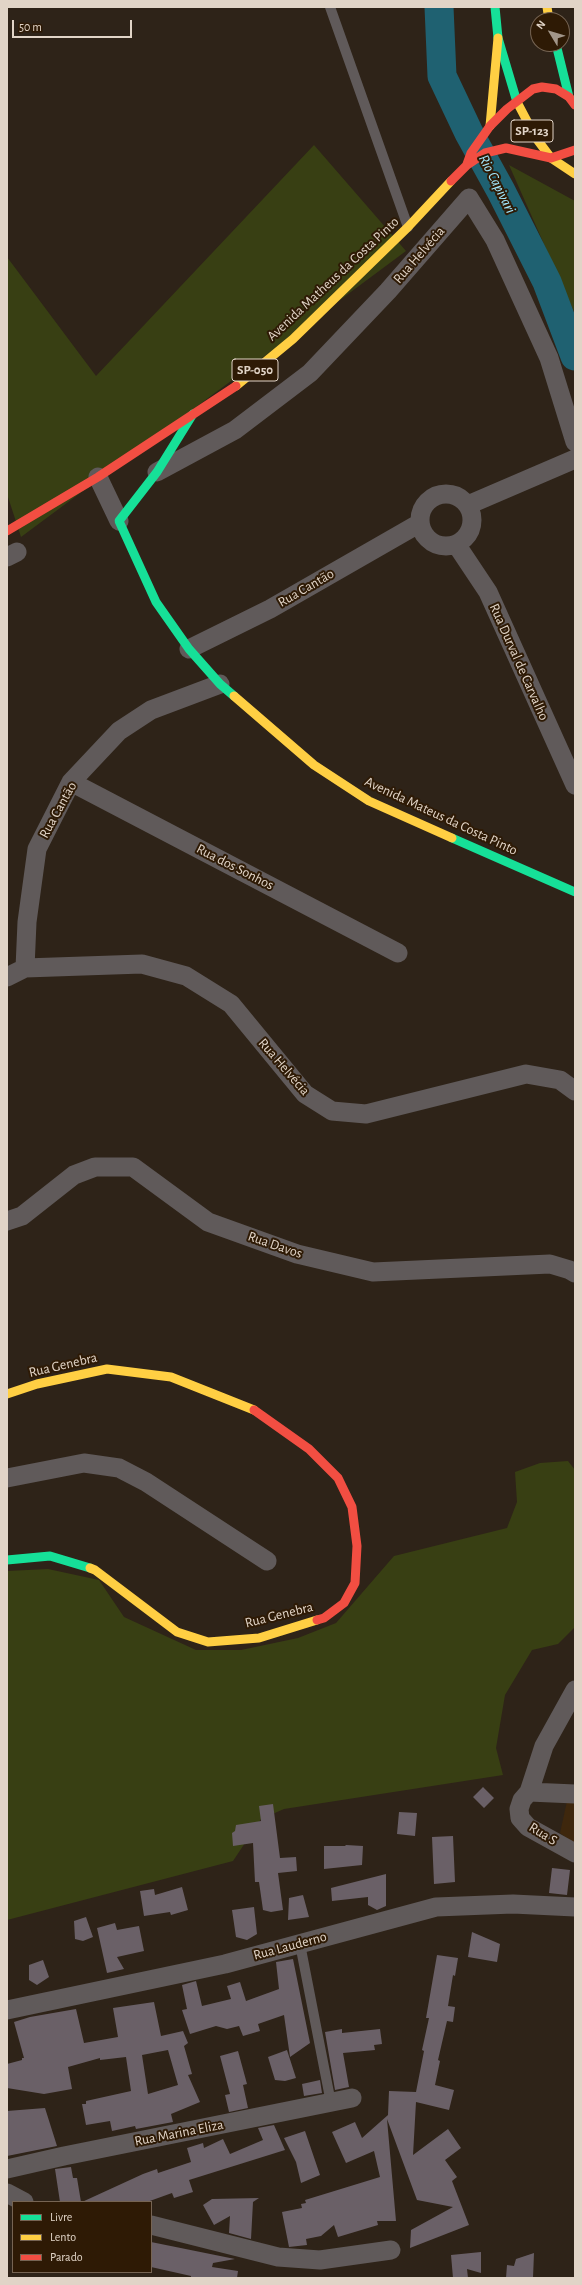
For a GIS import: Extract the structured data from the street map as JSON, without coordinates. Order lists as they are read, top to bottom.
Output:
{
  "streets": {
    "street": [
      "SP-123",
      "Rua Helvécia",
      "Avenida Matheus da Costa Pinto",
      "SP-050",
      "Rua Cantão",
      "Rua Durval de Carvalho",
      "Avenida Mateus da Costa Pinto",
      "Rua dos Sonhos",
      "Rua Davos",
      "Rua Genebra",
      "Rua S",
      "Rua Lauderno",
      "Rua Marina Eliza"
    ]
  },
  "crossings": [
    ["SP-123", "SP-050"],
    ["Rua Helvécia", "Rua Cantão"],
    ["Avenida Matheus da Costa Pinto", "SP-050"],
    ["Rua Cantão", "Rua Durval de Carvalho"],
    ["Rua Cantão", "Avenida Mateus da Costa Pinto"],
    ["Rua Cantão", "Rua dos Sonhos"]
  ],
  "water": ["Rio Capivari"],
  "legend": ["Livre", "Lento", "Parado"],
  "scale_bar": "50 m",
  "north": "top left"
}
